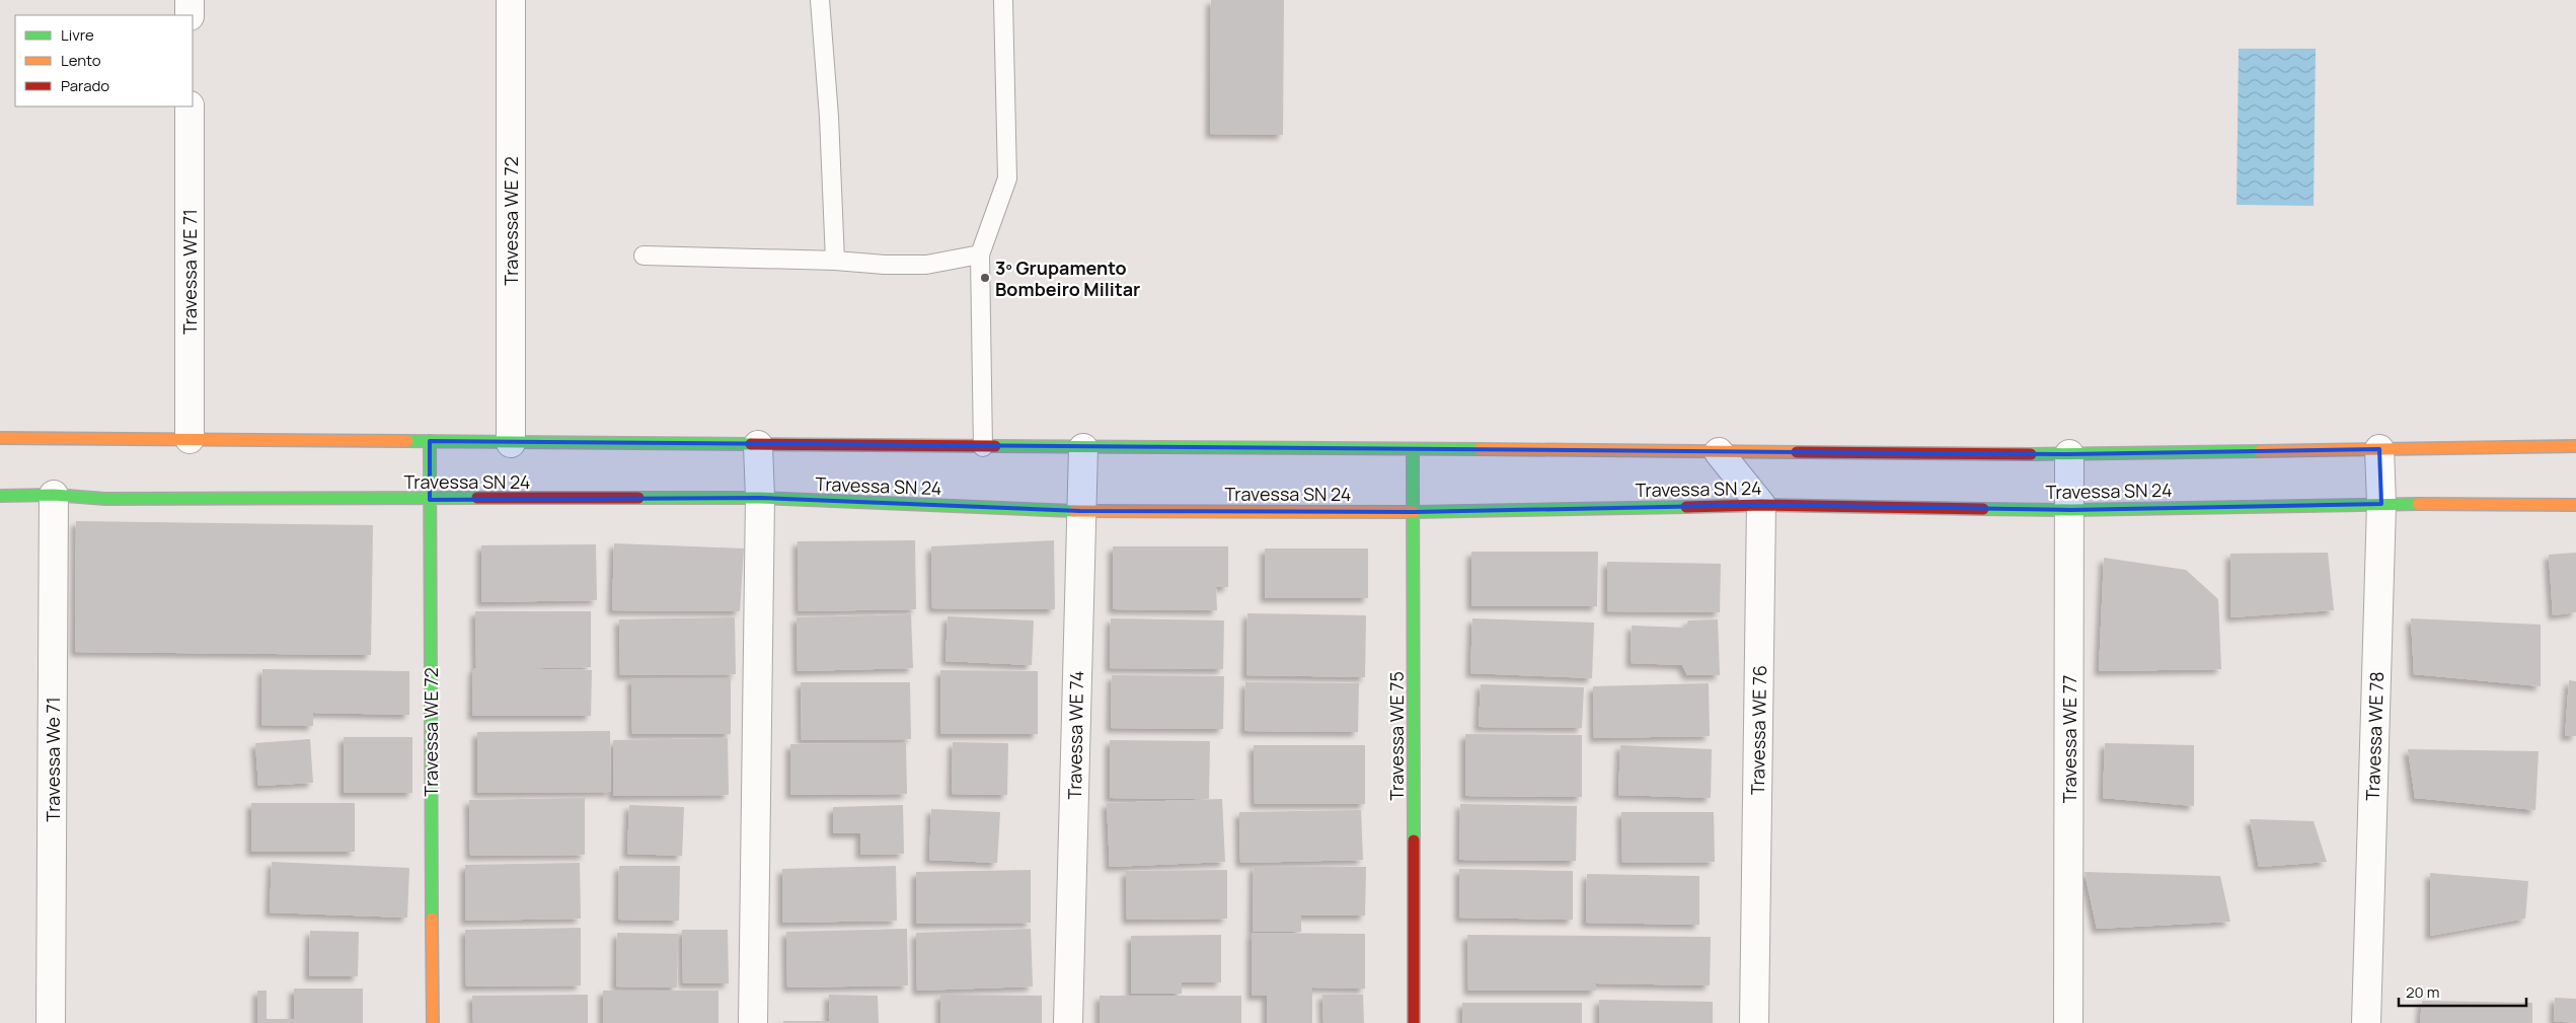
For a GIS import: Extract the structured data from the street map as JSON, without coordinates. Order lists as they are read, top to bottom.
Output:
{
  "streets": {
    "main road": ["Travessa WE 72", "Travessa SN 24", "Travessa WE 75"],
    "street": [
      "Travessa WE 71",
      "Travessa WE 76",
      "Travessa WE 74",
      "Travessa WE 78",
      "Travessa WE 77",
      "Travessa We 71"
    ]
  },
  "crossings": [
    ["Travessa WE 72", "Travessa SN 24"],
    ["Travessa WE 71", "Travessa SN 24"],
    ["Travessa SN 24", "Travessa WE 76"],
    ["Travessa SN 24", "Travessa WE 74"],
    ["Travessa SN 24", "Travessa WE 75"],
    ["Travessa SN 24", "Travessa WE 78"],
    ["Travessa SN 24", "Travessa WE 77"],
    ["Travessa SN 24", "Travessa We 71"]
  ],
  "places": ["3º Grupamento Bombeiro Militar"],
  "legend": ["Livre", "Lento", "Parado"],
  "scale_bar": "20 m"
}
